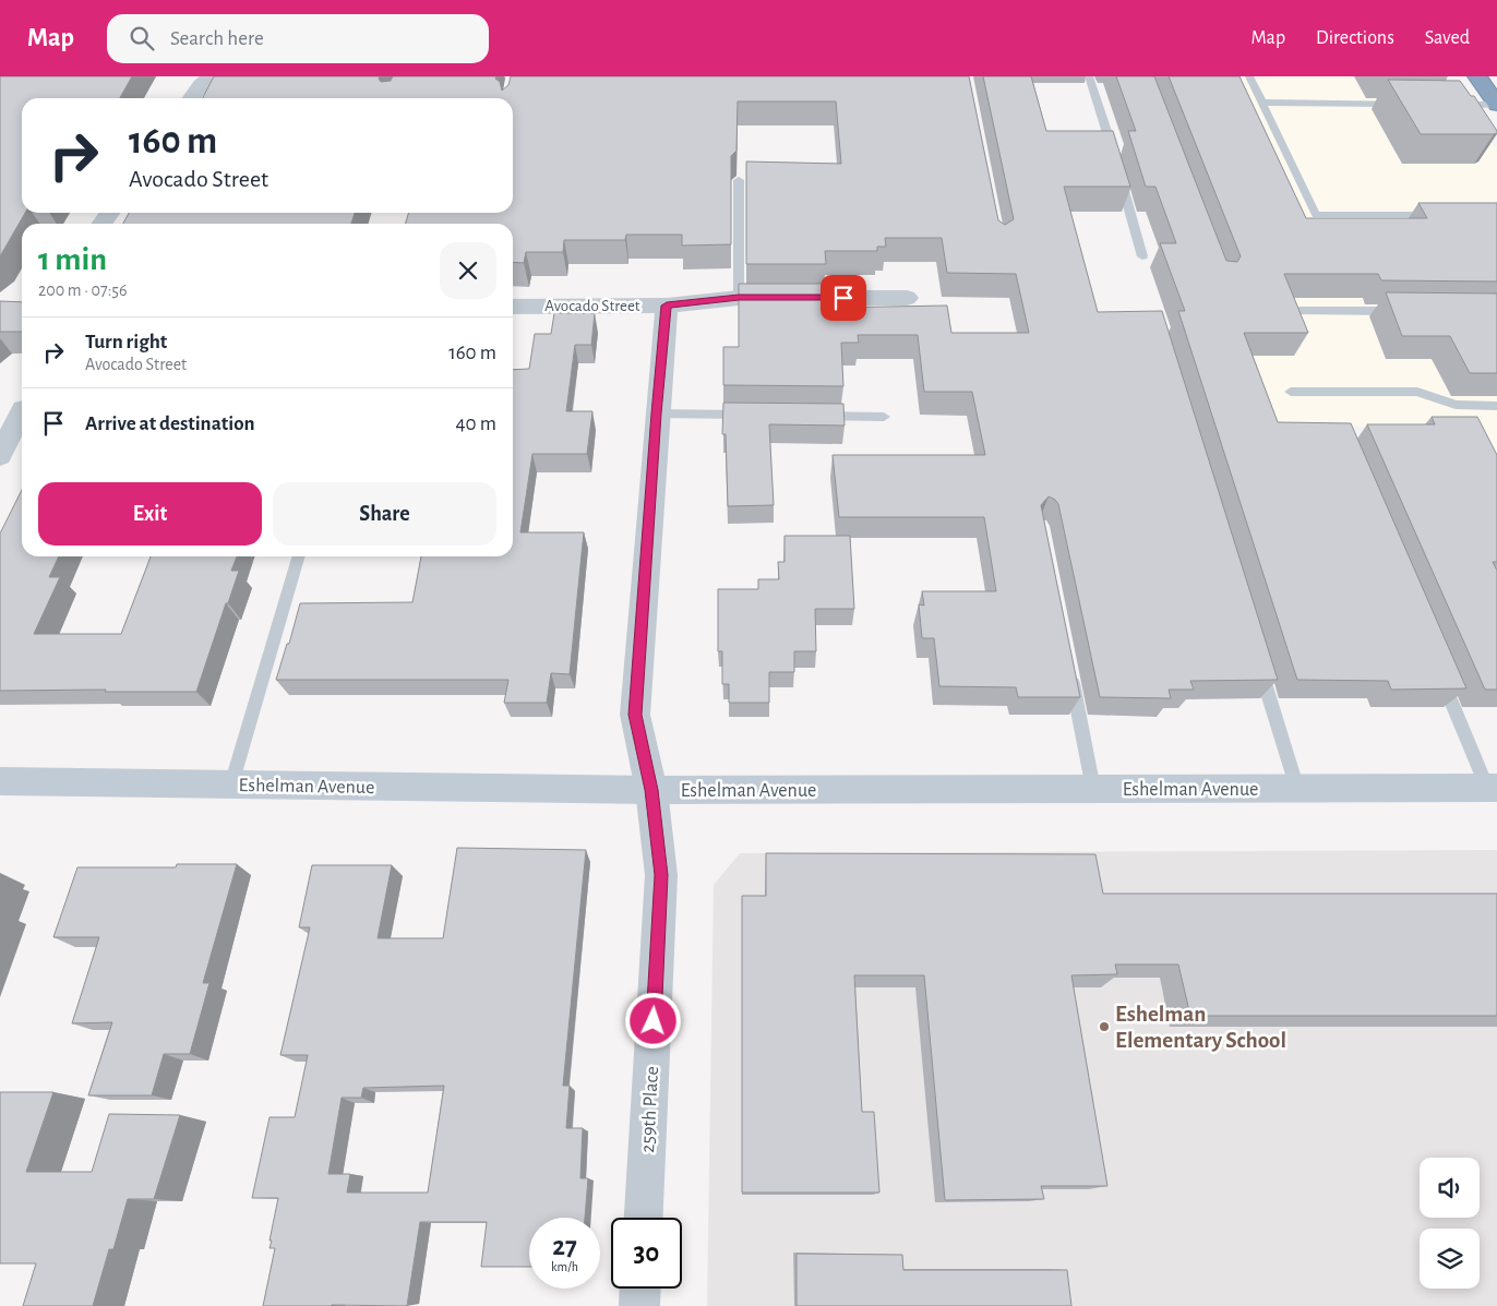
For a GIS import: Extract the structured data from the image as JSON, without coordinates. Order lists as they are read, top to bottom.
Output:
{
  "streets": {
    "street": ["Avocado Street", "Eshelman Avenue", "259th Place"]
  },
  "crossings": [
    ["Avocado Street", "259th Place"],
    ["Eshelman Avenue", "259th Place"]
  ],
  "places": ["Eshelman Elementary School"],
  "page": {
    "header": "Map",
    "search": "Search here",
    "nav": ["Map", "Directions", "Saved"],
    "turn": ["160 m", "Avocado Street"],
    "heading": ["1 min", "200 m · 07:56"],
    "list": [
      {
        "name": "Turn right",
        "note": "Avocado Street",
        "value": "160 m"
      },
      {
        "name": "Arrive at destination",
        "value": "40 m"
      }
    ],
    "buttons": ["Exit", "Share"],
    "speed": "27 km/h",
    "limit": "30"
  }
}
